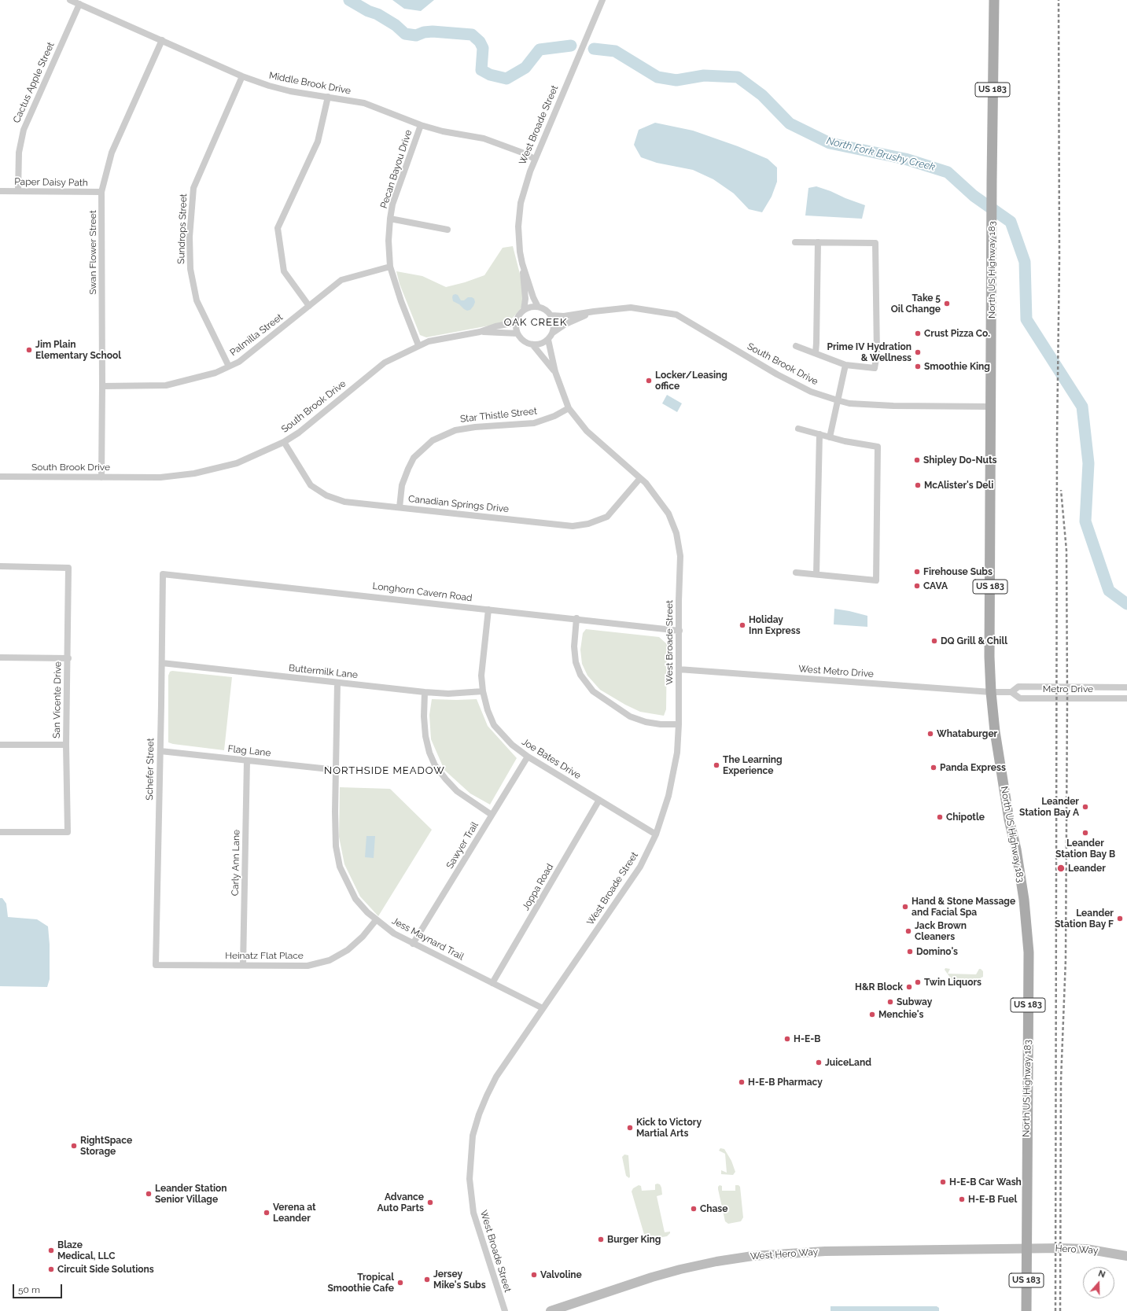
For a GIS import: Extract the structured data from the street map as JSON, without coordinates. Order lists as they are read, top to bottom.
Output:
{
  "streets": {
    "main road": [
      "US 183",
      "North US Highway 183",
      "Hero Way",
      "West Hero Way"
    ],
    "street": [
      "Cactus Apple Street",
      "Middle Brook Drive",
      "West Broade Street",
      "Pecan Bayou Drive",
      "Paper Daisy Path",
      "Sundrops Street",
      "Swan Flower Street",
      "Palmilla Street",
      "South Brook Drive",
      "Star Thistle Street",
      "Canadian Springs Drive",
      "Longhorn Cavern Road",
      "Buttermilk Lane",
      "West Metro Drive",
      "Metro Drive",
      "San Vicente Drive",
      "Flag Lane",
      "Joe Bates Drive",
      "Schefer Street",
      "Sawyer Trail",
      "Carly Ann Lane",
      "Joppa Road",
      "Jess Maynard Trail",
      "Heinatz Flat Place"
    ]
  },
  "crossings": [
    ["Cactus Apple Street", "Middle Brook Drive"],
    ["Cactus Apple Street", "Paper Daisy Path"],
    ["Middle Brook Drive", "West Broade Street"],
    ["Middle Brook Drive", "Pecan Bayou Drive"],
    ["Middle Brook Drive", "Sundrops Street"],
    ["Middle Brook Drive", "Swan Flower Street"],
    ["West Broade Street", "South Brook Drive"],
    ["West Broade Street", "Star Thistle Street"],
    ["West Broade Street", "Canadian Springs Drive"],
    ["West Broade Street", "Longhorn Cavern Road"],
    ["West Broade Street", "West Metro Drive"],
    ["West Broade Street", "Joe Bates Drive"],
    ["West Broade Street", "Jess Maynard Trail"],
    ["Pecan Bayou Drive", "Palmilla Street"],
    ["Pecan Bayou Drive", "South Brook Drive"],
    ["Paper Daisy Path", "Swan Flower Street"],
    ["Sundrops Street", "Palmilla Street"],
    ["Swan Flower Street", "Palmilla Street"],
    ["Swan Flower Street", "South Brook Drive"],
    ["North US Highway 183", "South Brook Drive"],
    ["North US Highway 183", "West Metro Drive"],
    ["North US Highway 183", "Metro Drive"],
    ["North US Highway 183", "Hero Way"],
    ["North US Highway 183", "West Hero Way"],
    ["South Brook Drive", "Canadian Springs Drive"],
    ["Star Thistle Street", "Canadian Springs Drive"],
    ["Longhorn Cavern Road", "Joe Bates Drive"],
    ["Longhorn Cavern Road", "Schefer Street"],
    ["Buttermilk Lane", "Joe Bates Drive"],
    ["Buttermilk Lane", "Schefer Street"],
    ["Buttermilk Lane", "Jess Maynard Trail"],
    ["West Metro Drive", "Metro Drive"],
    ["Flag Lane", "Schefer Street"],
    ["Flag Lane", "Carly Ann Lane"],
    ["Flag Lane", "Jess Maynard Trail"],
    ["Joe Bates Drive", "Sawyer Trail"],
    ["Joe Bates Drive", "Joppa Road"],
    ["Schefer Street", "Heinatz Flat Place"],
    ["Sawyer Trail", "Jess Maynard Trail"],
    ["Carly Ann Lane", "Heinatz Flat Place"],
    ["Joppa Road", "Jess Maynard Trail"],
    ["Jess Maynard Trail", "Heinatz Flat Place"],
    ["Hero Way", "West Hero Way"]
  ],
  "districts": ["OAK CREEK", "NORTHSIDE MEADOW"],
  "water": ["North Fork Brushy Creek"],
  "places": [
    "Take 5 Oil Change",
    "Crust Pizza Co.",
    "Jim Plain Elementary School",
    "Prime IV Hydration & Wellness",
    "Smoothie King",
    "Locker/Leasing office",
    "Shipley Do-Nuts",
    "McAlister's Deli",
    "Firehouse Subs",
    "CAVA",
    "Holiday Inn Express",
    "DQ Grill & Chill",
    "Whataburger",
    "The Learning Experience",
    "Panda Express",
    "Leander Station Bay A",
    "Chipotle",
    "Leander Station Bay B",
    "Leander",
    "Hand & Stone Massage and Facial Spa",
    "Leander Station Bay F",
    "Jack Brown Cleaners",
    "Domino's",
    "Twin Liquors",
    "H&R Block",
    "Subway",
    "Menchie's",
    "H-E-B",
    "JuiceLand",
    "H-E-B Pharmacy",
    "Kick to Victory Martial Arts",
    "RightSpace Storage",
    "H-E-B Car Wash",
    "Leander Station Senior Village",
    "H-E-B Fuel",
    "Advance Auto Parts",
    "Chase",
    "Verena at Leander",
    "Burger King",
    "Blaze Medical, LLC",
    "Circuit Side Solutions",
    "Valvoline",
    "Jersey Mike's Subs",
    "Tropical Smoothie Cafe"
  ],
  "scale_bar": "50 m",
  "north": "top"
}
